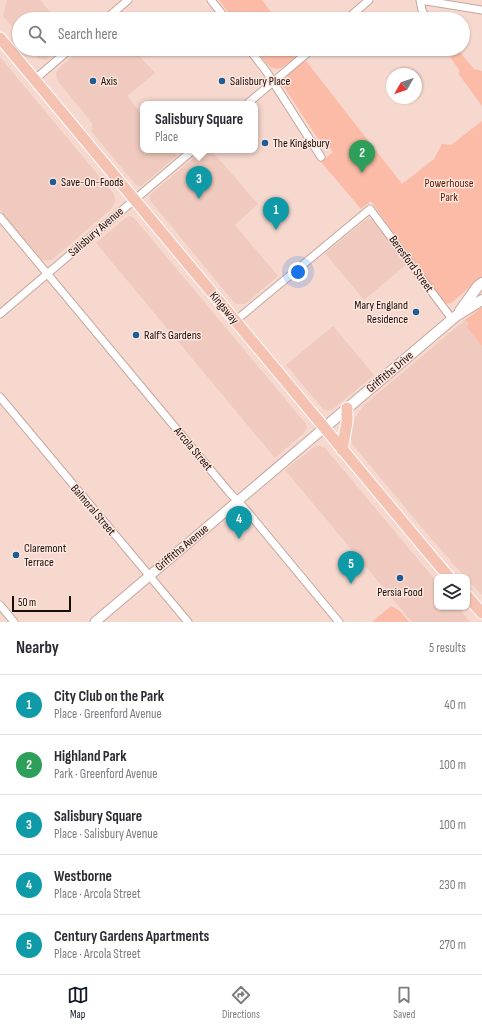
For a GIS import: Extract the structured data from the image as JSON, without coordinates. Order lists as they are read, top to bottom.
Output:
{
  "streets": {
    "main road": ["Kingsway", "Griffiths Drive"],
    "street": [
      "Salisbury Avenue",
      "Beresford Street",
      "Arcola Street",
      "Balmoral Street",
      "Griffiths Avenue"
    ]
  },
  "crossings": [
    ["Salisbury Avenue", "Kingsway"],
    ["Salisbury Avenue", "Arcola Street"],
    ["Beresford Street", "Kingsway"],
    ["Beresford Street", "Griffiths Drive"],
    ["Kingsway", "Griffiths Drive"],
    ["Kingsway", "Griffiths Avenue"],
    ["Griffiths Drive", "Griffiths Avenue"],
    ["Arcola Street", "Griffiths Avenue"],
    ["Balmoral Street", "Griffiths Avenue"]
  ],
  "parks": ["Powerhouse Park"],
  "places": [
    "Axis",
    "Salisbury Place",
    "The Kingsbury",
    "Save-On-Foods",
    "Mary England Residence",
    "Ralf's Gardens",
    "Claremont Terrace",
    "Persia Food"
  ],
  "scale_bar": "50 m",
  "north": "bottom left",
  "page": {
    "search": "Search here",
    "popup": ["Salisbury Square", "Place"],
    "pins": [
      "2",
      "3",
      "1",
      "4",
      "5"
    ],
    "scale": "50 m",
    "heading": ["Nearby", "5 results"],
    "list": [
      {
        "mark": "1",
        "name": "City Club on the Park",
        "note": "Place · Greenford Avenue",
        "value": "40 m"
      },
      {
        "mark": "2",
        "name": "Highland Park",
        "note": "Park · Greenford Avenue",
        "value": "100 m"
      },
      {
        "mark": "3",
        "name": "Salisbury Square",
        "note": "Place · Salisbury Avenue",
        "value": "100 m"
      },
      {
        "mark": "4",
        "name": "Westborne",
        "note": "Place · Arcola Street",
        "value": "230 m"
      },
      {
        "mark": "5",
        "name": "Century Gardens Apartments",
        "note": "Place · Arcola Street",
        "value": "270 m"
      }
    ],
    "nav": ["Map", "Directions", "Saved"]
  }
}
